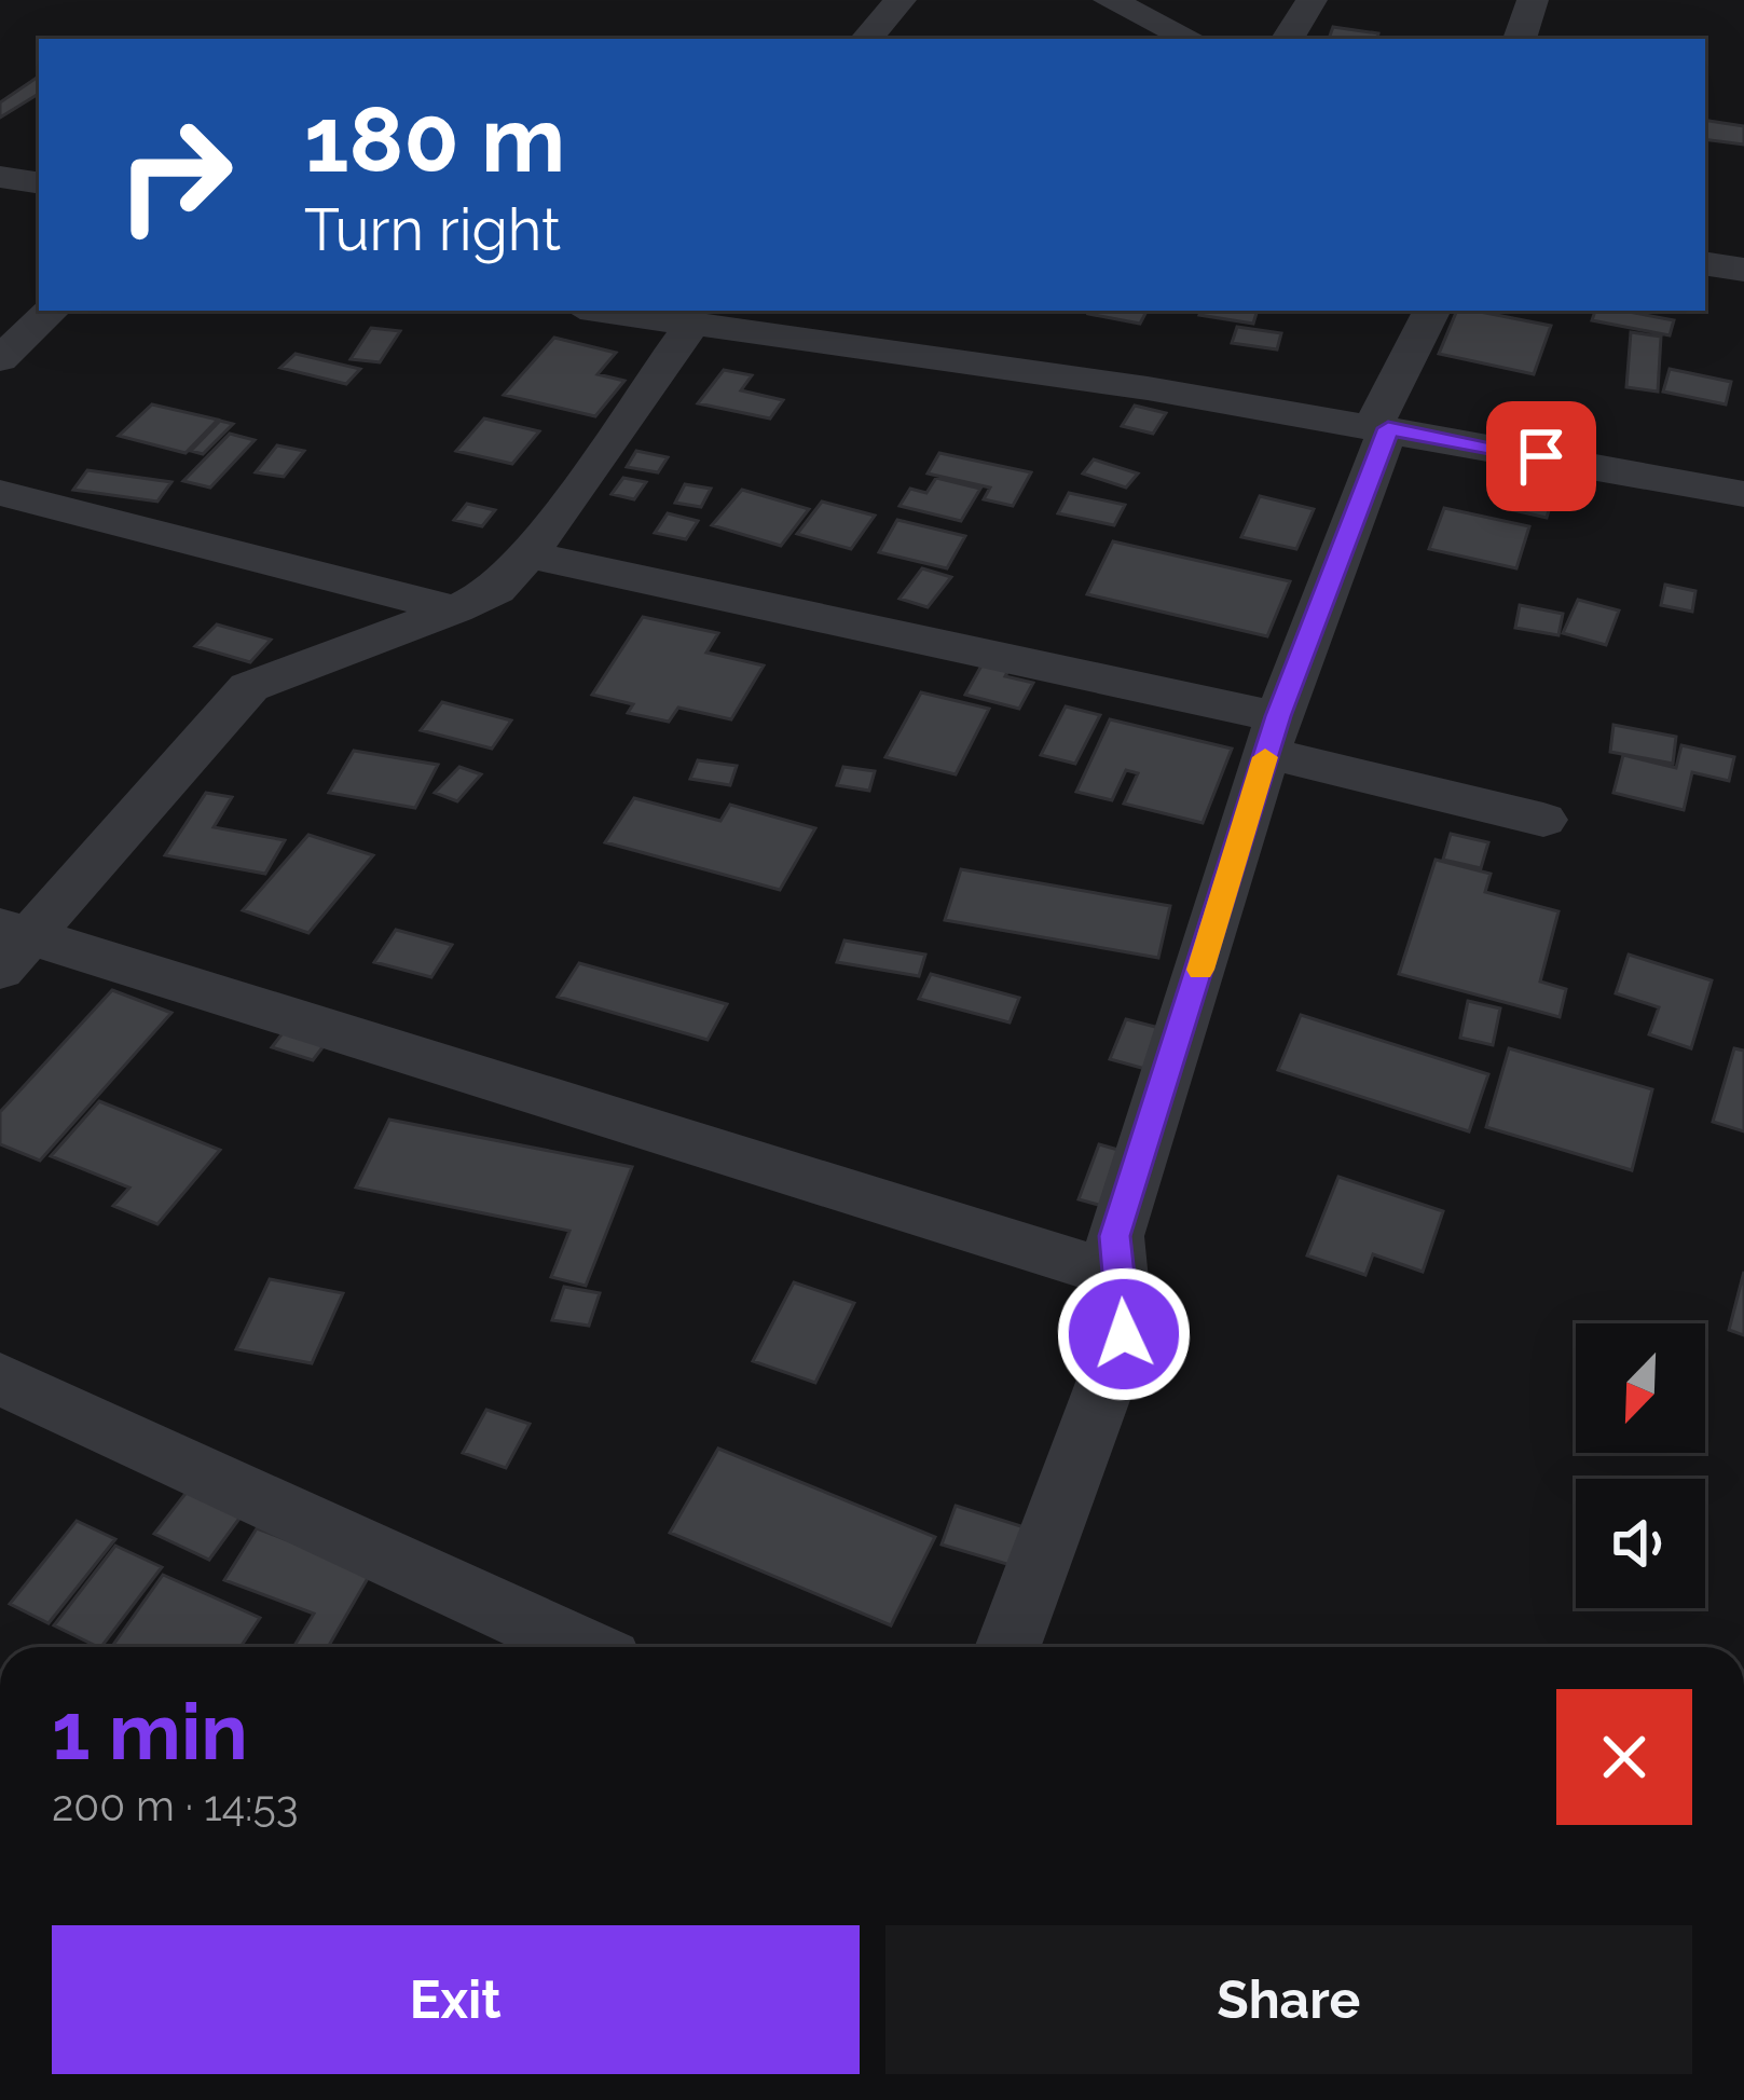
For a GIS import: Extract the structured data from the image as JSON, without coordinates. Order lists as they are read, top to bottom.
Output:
{
  "north": "bottom left",
  "page": {
    "turn": ["180 m", "Turn right"],
    "heading": ["1 min", "200 m · 14:53"],
    "buttons": ["Exit", "Share"]
  }
}
